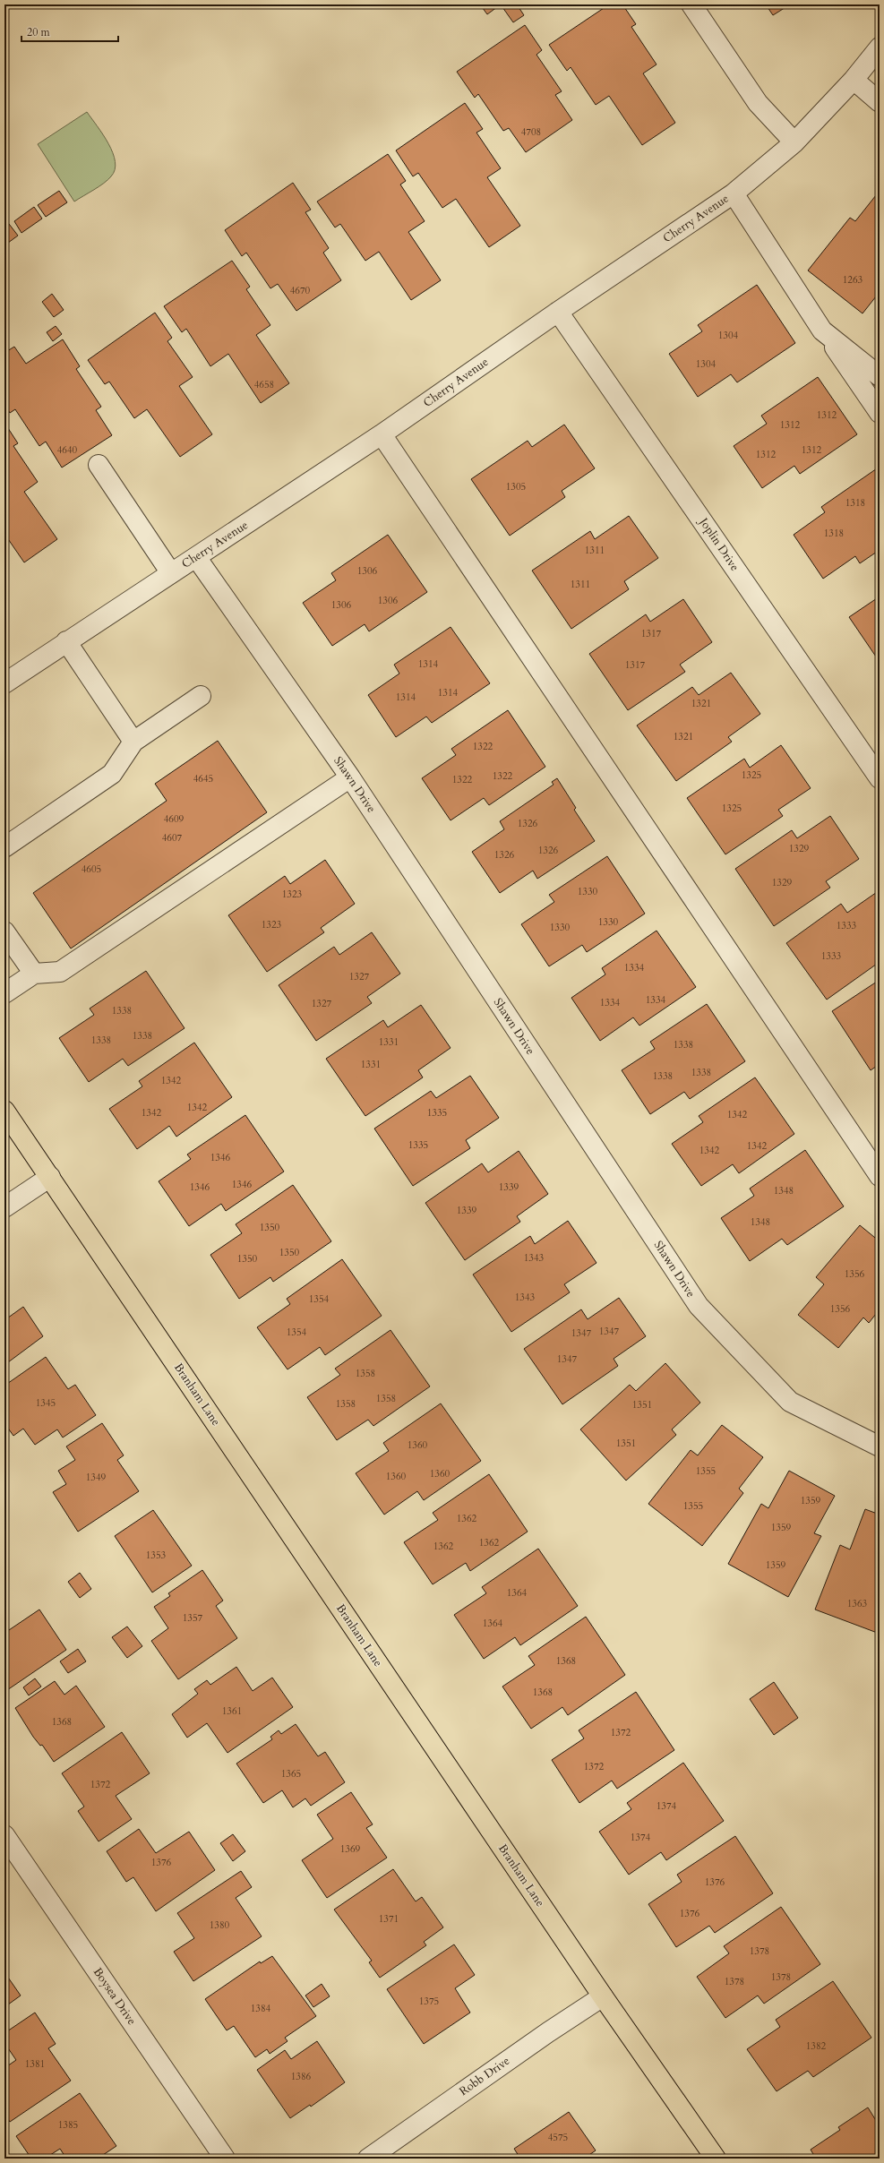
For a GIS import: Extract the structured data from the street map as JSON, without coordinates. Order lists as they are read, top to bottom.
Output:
{
  "streets": {
    "main road": ["Branham Lane"],
    "street": [
      "Cherry Avenue",
      "Joplin Drive",
      "Shawn Drive",
      "Boysea Drive",
      "Robb Drive"
    ]
  },
  "crossings": [
    ["Cherry Avenue", "Joplin Drive"],
    ["Cherry Avenue", "Shawn Drive"],
    ["Branham Lane", "Robb Drive"]
  ],
  "house_numbers": [
    "4708",
    "1263",
    "4670",
    "1304",
    "1304",
    "4658",
    "1312",
    "1312",
    "4640",
    "1312",
    "1312",
    "1305",
    "1318",
    "1318",
    "1311",
    "1306",
    "1311",
    "1306",
    "1306",
    "1317",
    "1314",
    "1317",
    "1314",
    "1314",
    "1321",
    "1321",
    "1322",
    "1325",
    "1322",
    "4645",
    "1322",
    "1325",
    "4609",
    "1326",
    "4607",
    "1329",
    "1326",
    "1326",
    "4605",
    "1329",
    "1330",
    "1323",
    "1330",
    "1323",
    "1333",
    "1330",
    "1333",
    "1334",
    "1327",
    "1334",
    "1334",
    "1327",
    "1338",
    "1338",
    "1338",
    "1331",
    "1338",
    "1331",
    "1338",
    "1338",
    "1342",
    "1342",
    "1342",
    "1335",
    "1342",
    "1335",
    "1342",
    "1342",
    "1346",
    "1346",
    "1346",
    "1339",
    "1348",
    "1339",
    "1348",
    "1350",
    "1350",
    "1343",
    "1350",
    "1356",
    "1343",
    "1354",
    "1356",
    "1347",
    "1354",
    "1347",
    "1347",
    "1358",
    "1358",
    "1345",
    "1358",
    "1351",
    "1351",
    "1360",
    "1355",
    "1360",
    "1360",
    "1349",
    "1359",
    "1355",
    "1362",
    "1359",
    "1362",
    "1362",
    "1353",
    "1359",
    "1364",
    "1363",
    "1357",
    "1364",
    "1368",
    "1368",
    "1361",
    "1368",
    "1372",
    "1372",
    "1365",
    "1372",
    "1374",
    "1374",
    "1369",
    "1376",
    "1376",
    "1376",
    "1371",
    "1380",
    "1378",
    "1378",
    "1378",
    "1375",
    "1384",
    "1382",
    "1381",
    "1386",
    "1385",
    "4575"
  ],
  "scale_bar": "20 m"
}
